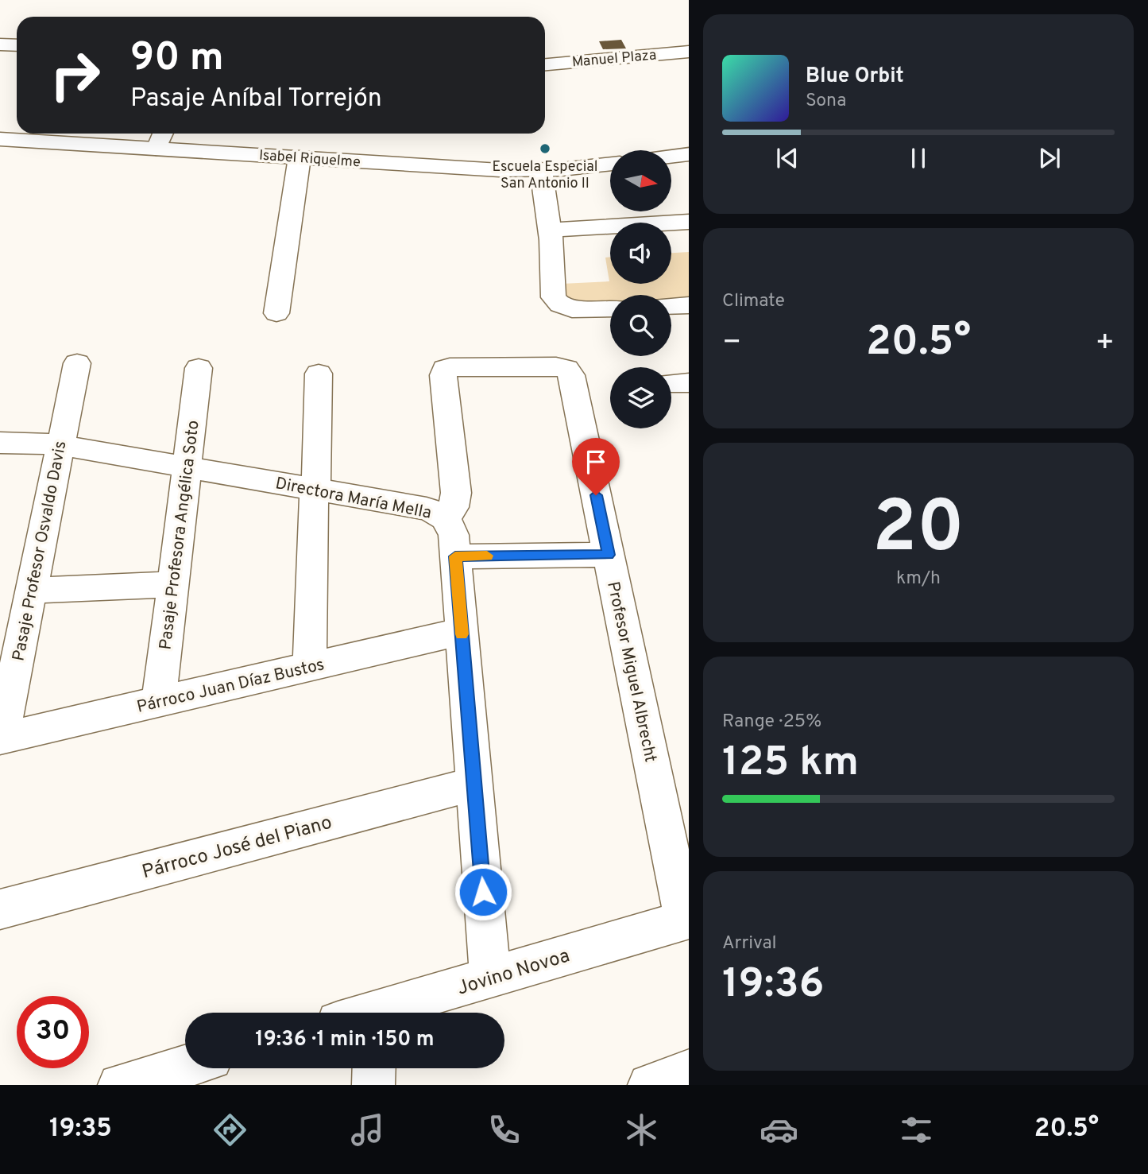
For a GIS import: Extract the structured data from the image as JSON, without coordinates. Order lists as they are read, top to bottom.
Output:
{
  "streets": {
    "street": [
      "Manuel Plaza",
      "Isabel Riquelme",
      "Directora María Mella",
      "Pasaje Profesora Angélica Soto",
      "Pasaje Profesor Osvaldo Davis",
      "Profesor Miguel Albrecht",
      "Párroco Juan Díaz Bustos",
      "Párroco José del Piano",
      "Jovino Novoa"
    ]
  },
  "crossings": [
    ["Directora María Mella", "Pasaje Profesora Angélica Soto"],
    ["Directora María Mella", "Pasaje Profesor Osvaldo Davis"],
    ["Directora María Mella", "Profesor Miguel Albrecht"],
    ["Directora María Mella", "Párroco Juan Díaz Bustos"],
    ["Directora María Mella", "Párroco José del Piano"],
    ["Directora María Mella", "Jovino Novoa"],
    ["Pasaje Profesora Angélica Soto", "Párroco Juan Díaz Bustos"],
    ["Pasaje Profesor Osvaldo Davis", "Párroco Juan Díaz Bustos"],
    ["Profesor Miguel Albrecht", "Jovino Novoa"]
  ],
  "places": ["Escuela Especial San Antonio II"],
  "north": "right",
  "page": {
    "turn": ["90 m", "Pasaje Aníbal Torrejón"],
    "song": ["Blue Orbit", "Sona"],
    "tile": [
      "Climate",
      ["20", "km/h"],
      ["Range · 25%", "125 km"],
      ["Arrival", "19:36"]
    ],
    "heat": ["−", "20.5°", "+"],
    "limit": "30",
    "trip": "19:36 · 1 min · 150 m",
    "tabs": ["19:35", "20.5°"]
  }
}
